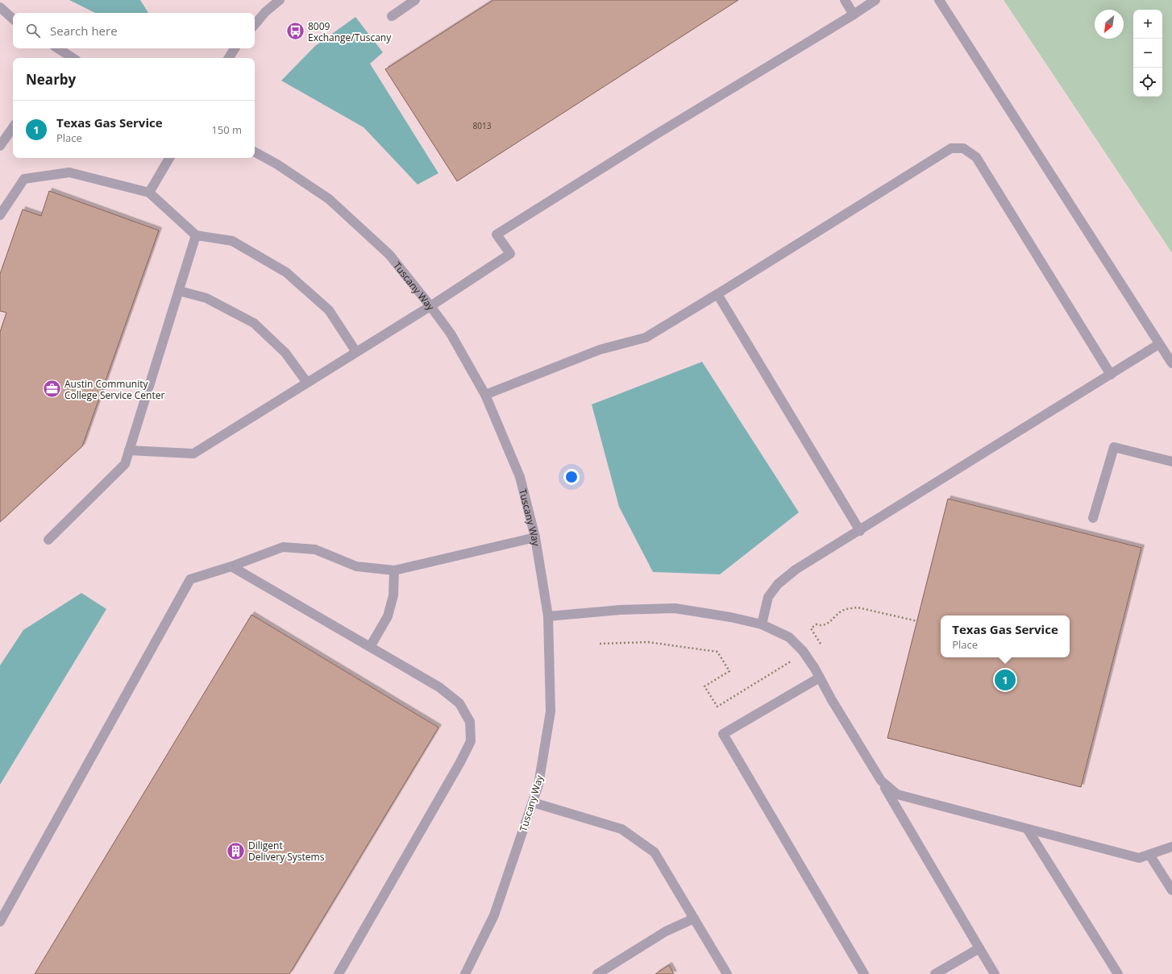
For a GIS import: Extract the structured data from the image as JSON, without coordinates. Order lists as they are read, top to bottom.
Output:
{
  "streets": {
    "street": ["Tuscany Way"]
  },
  "places": {
    "bus stop": ["8009 Exchange/Tuscany"],
    "office": ["Austin Community College Service Center"],
    "building": ["Diligent Delivery Systems"]
  },
  "house_numbers": ["8013"],
  "north": "bottom left",
  "page": {
    "map_buttons": ["+", "−"],
    "search": "Search here",
    "heading": "Nearby",
    "list": [
      {
        "mark": "1",
        "name": "Texas Gas Service",
        "note": "Place",
        "value": "150 m"
      }
    ],
    "popup": ["Texas Gas Service", "Place"],
    "pins": "1"
  }
}
